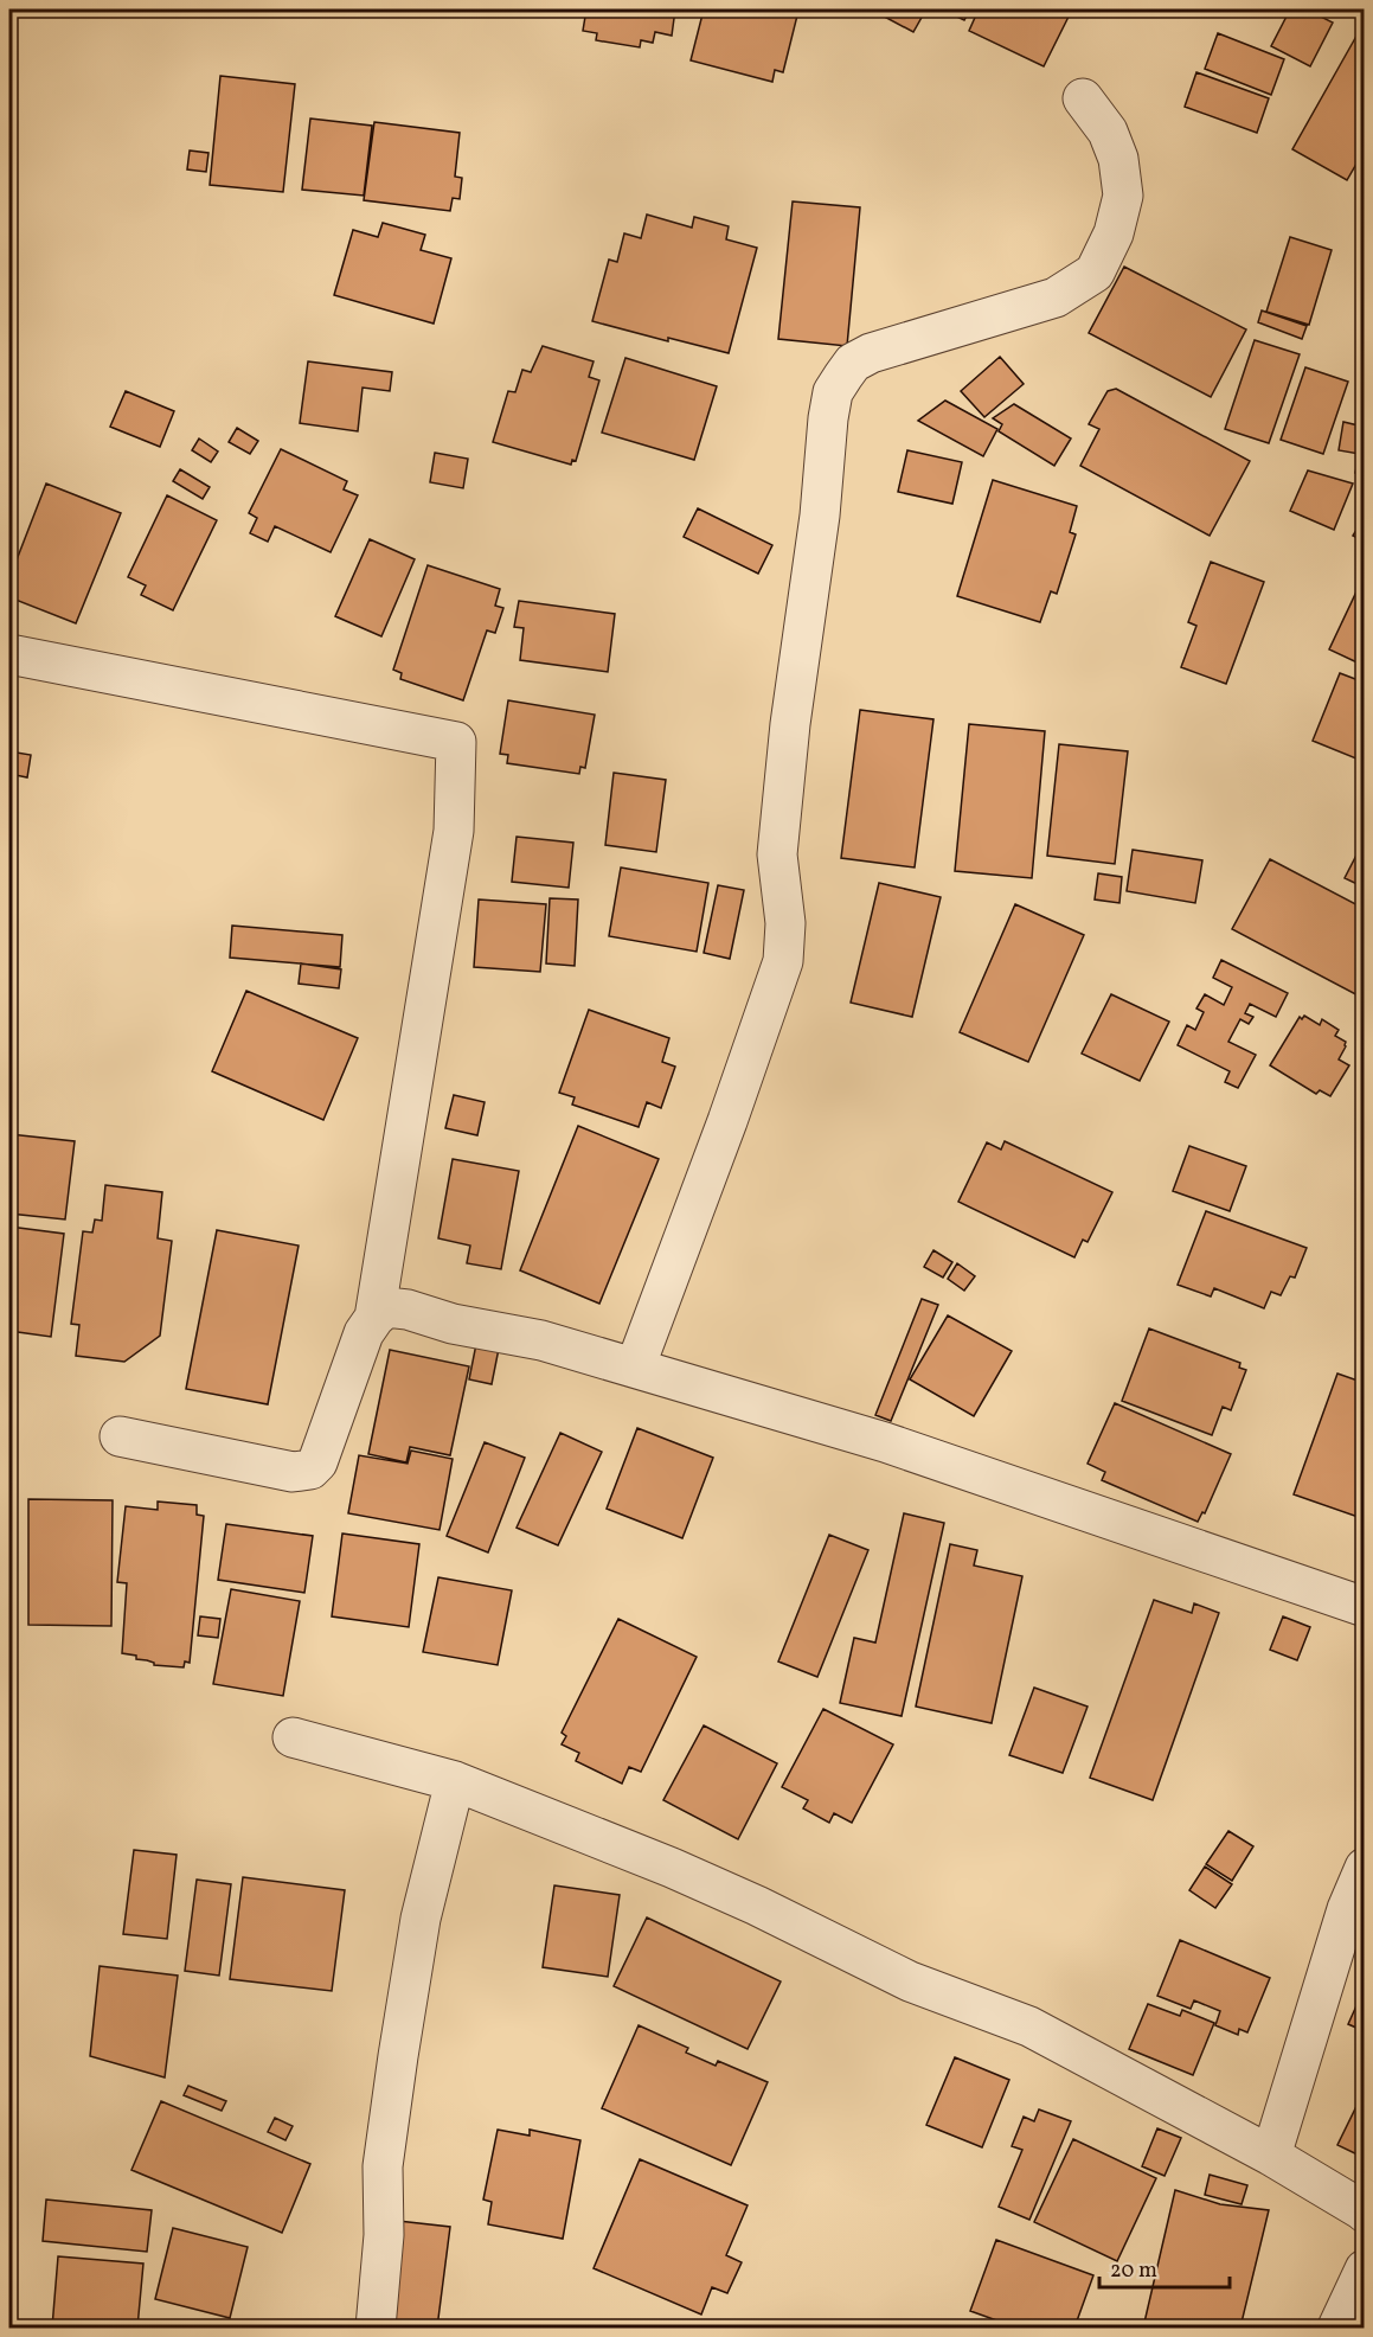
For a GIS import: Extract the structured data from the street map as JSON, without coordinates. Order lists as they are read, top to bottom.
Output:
{
  "scale_bar": "20 m"
}
